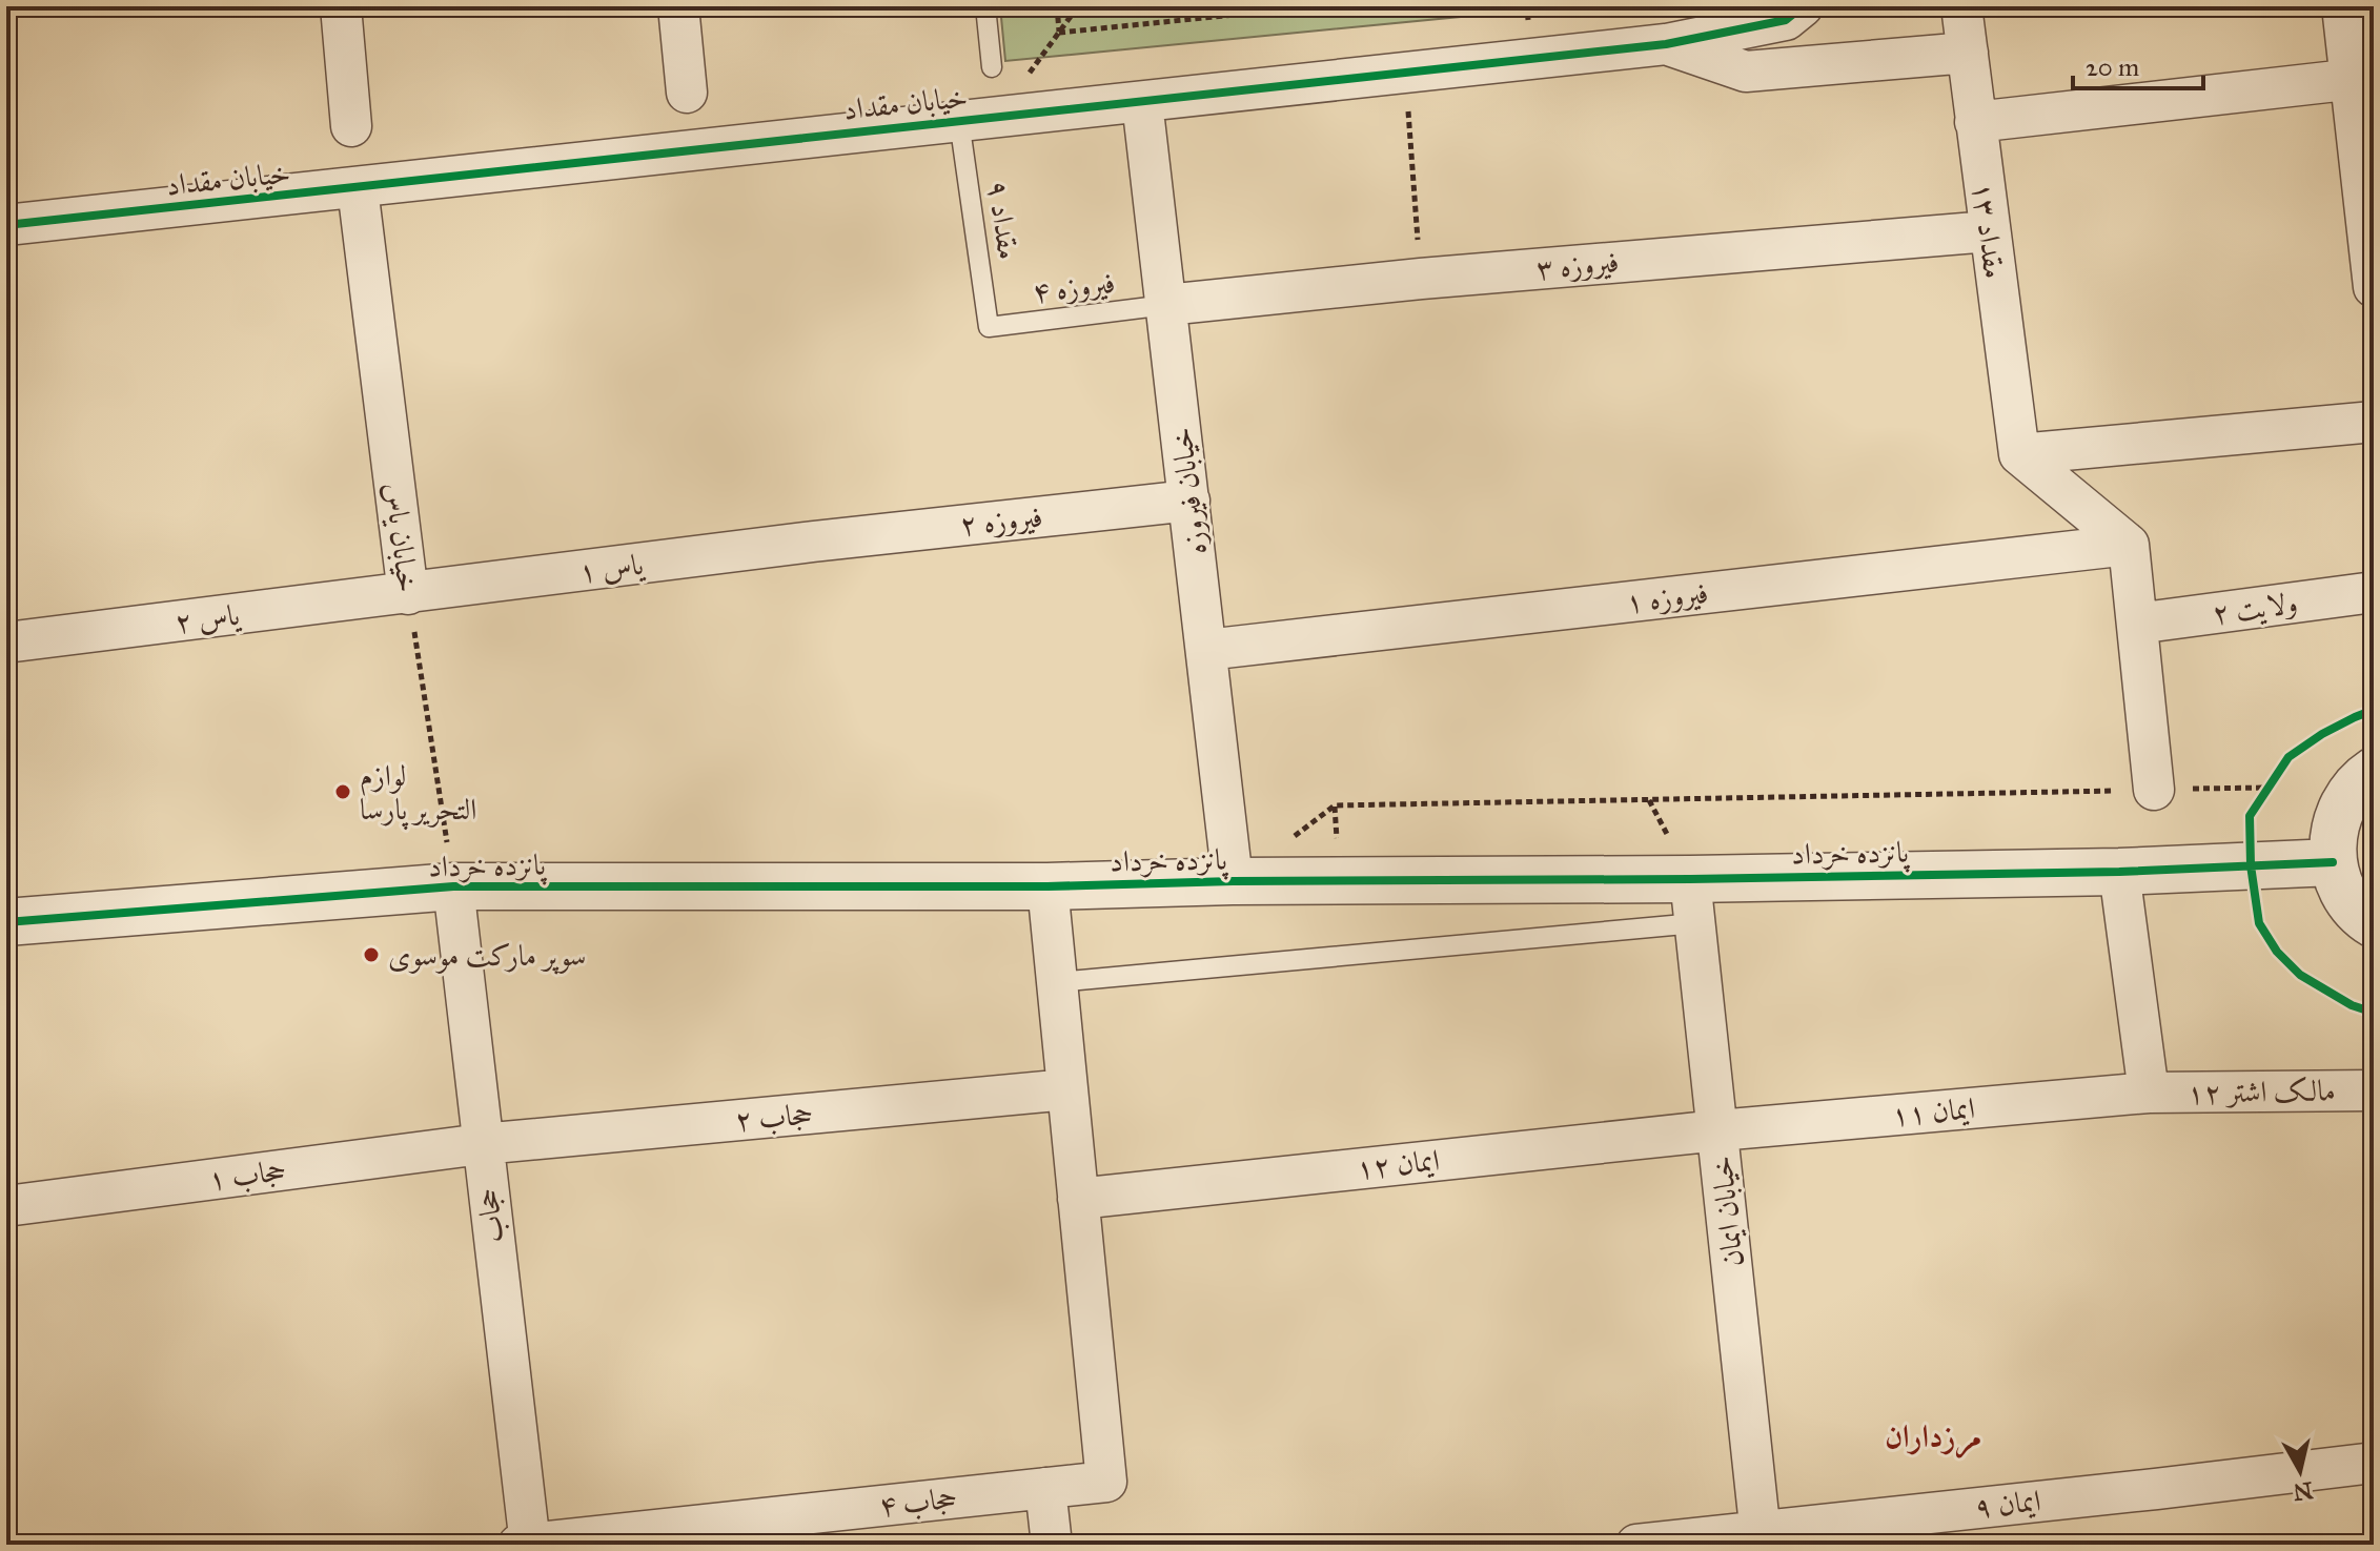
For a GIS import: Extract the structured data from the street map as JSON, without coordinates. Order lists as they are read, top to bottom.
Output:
{
  "streets": {
    "street": [
      "خیابان مقداد",
      "مقداد ۱۳",
      "فیروزه ۳",
      "خیابان فیروزه",
      "فیروزه ۲",
      "خیابان یاس",
      "یاس ۱",
      "فیروزه ۱",
      "ولایت ۲",
      "یاس ۲",
      "پانزده خرداد",
      "مالک اشتر ۱۲",
      "ایمان ۱۱",
      "حجاب ۲",
      "ایمان ۱۲",
      "حجاب ۱",
      "خیابان ایمان",
      "حجاب",
      "حجاب ۴",
      "ایمان ۹"
    ],
    "lane": ["مقداد ۹", "فیروزه ۴"]
  },
  "crossings": [
    ["خیابان مقداد", "مقداد ۹"],
    ["خیابان مقداد", "خیابان فیروزه"],
    ["خیابان مقداد", "خیابان یاس"],
    ["مقداد ۹", "فیروزه ۴"],
    ["مقداد ۱۳", "فیروزه ۳"],
    ["فیروزه ۳", "فیروزه ۴"],
    ["فیروزه ۳", "خیابان فیروزه"],
    ["فیروزه ۴", "خیابان فیروزه"],
    ["خیابان فیروزه", "فیروزه ۲"],
    ["خیابان فیروزه", "فیروزه ۱"],
    ["خیابان فیروزه", "پانزده خرداد"],
    ["فیروزه ۲", "یاس ۱"],
    ["خیابان یاس", "یاس ۱"],
    ["خیابان یاس", "یاس ۲"],
    ["خیابان یاس", "پانزده خرداد"],
    ["خیابان یاس", "حجاب"],
    ["یاس ۱", "یاس ۲"],
    ["پانزده خرداد", "خیابان ایمان"],
    ["پانزده خرداد", "حجاب"],
    ["مالک اشتر ۱۲", "ایمان ۱۱"],
    ["ایمان ۱۱", "ایمان ۱۲"],
    ["ایمان ۱۱", "خیابان ایمان"],
    ["حجاب ۲", "حجاب ۱"],
    ["حجاب ۲", "حجاب"],
    ["ایمان ۱۲", "خیابان ایمان"],
    ["ایمان ۱۲", "حجاب ۴"],
    ["حجاب ۱", "حجاب"],
    ["خیابان ایمان", "ایمان ۹"],
    ["حجاب", "حجاب ۴"]
  ],
  "districts": ["مرزداران"],
  "places": ["لوازم التحریر پارسا", "سوپر مارکت موسوی"],
  "scale_bar": "20 m",
  "north": "bottom"
}
